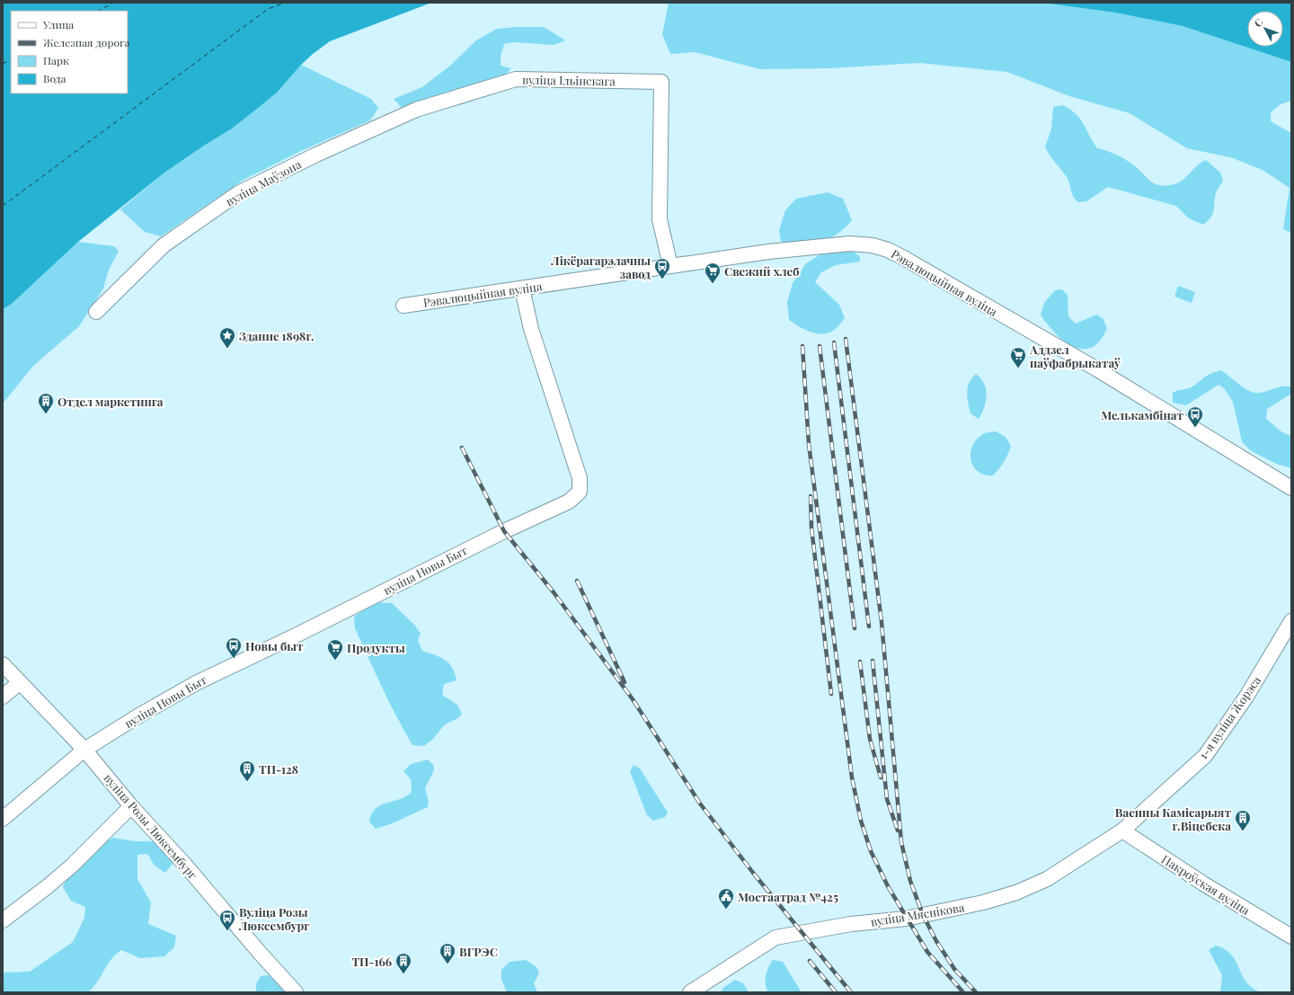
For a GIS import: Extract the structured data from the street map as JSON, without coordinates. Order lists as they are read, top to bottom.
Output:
{
  "streets": {
    "street": [
      "вуліца Ільінскага",
      "вуліца Маўзона",
      "Рэвалюцыйная вуліца",
      "вуліца Новы Быт",
      "1-я вуліца Жорэса",
      "вуліца Розы Люксембург",
      "Пакроўская вуліца",
      "вуліца Мяснікова"
    ]
  },
  "crossings": [
    ["вуліца Ільінскага", "вуліца Маўзона"],
    ["вуліца Ільінскага", "Рэвалюцыйная вуліца"],
    ["Рэвалюцыйная вуліца", "вуліца Новы Быт"],
    ["вуліца Новы Быт", "вуліца Розы Люксембург"],
    ["1-я вуліца Жорэса", "Пакроўская вуліца"],
    ["1-я вуліца Жорэса", "вуліца Мяснікова"],
    ["Пакроўская вуліца", "вуліца Мяснікова"]
  ],
  "places": {
    "bus stop": [
      "Лікёрагарэлачны завод",
      "Мелькамбінат",
      "Новы быт",
      "Вуліца Розы Люксембург"
    ],
    "supermarket": ["Свежий хлеб", "Аддзел паўфабрыкатаў", "Продукты"],
    "place": ["Здание 1898г."],
    "building": [
      "Отдел маркетинга",
      "ТП-128",
      "Ваенны Камісарыят г.Віцебска",
      "ВГРЭС",
      "ТП-166"
    ],
    "public building": ["Мостаатрад №425"]
  },
  "legend": [
    "Улица",
    "Железная дорога",
    "Парк",
    "Вода"
  ],
  "north": "top left"
}
